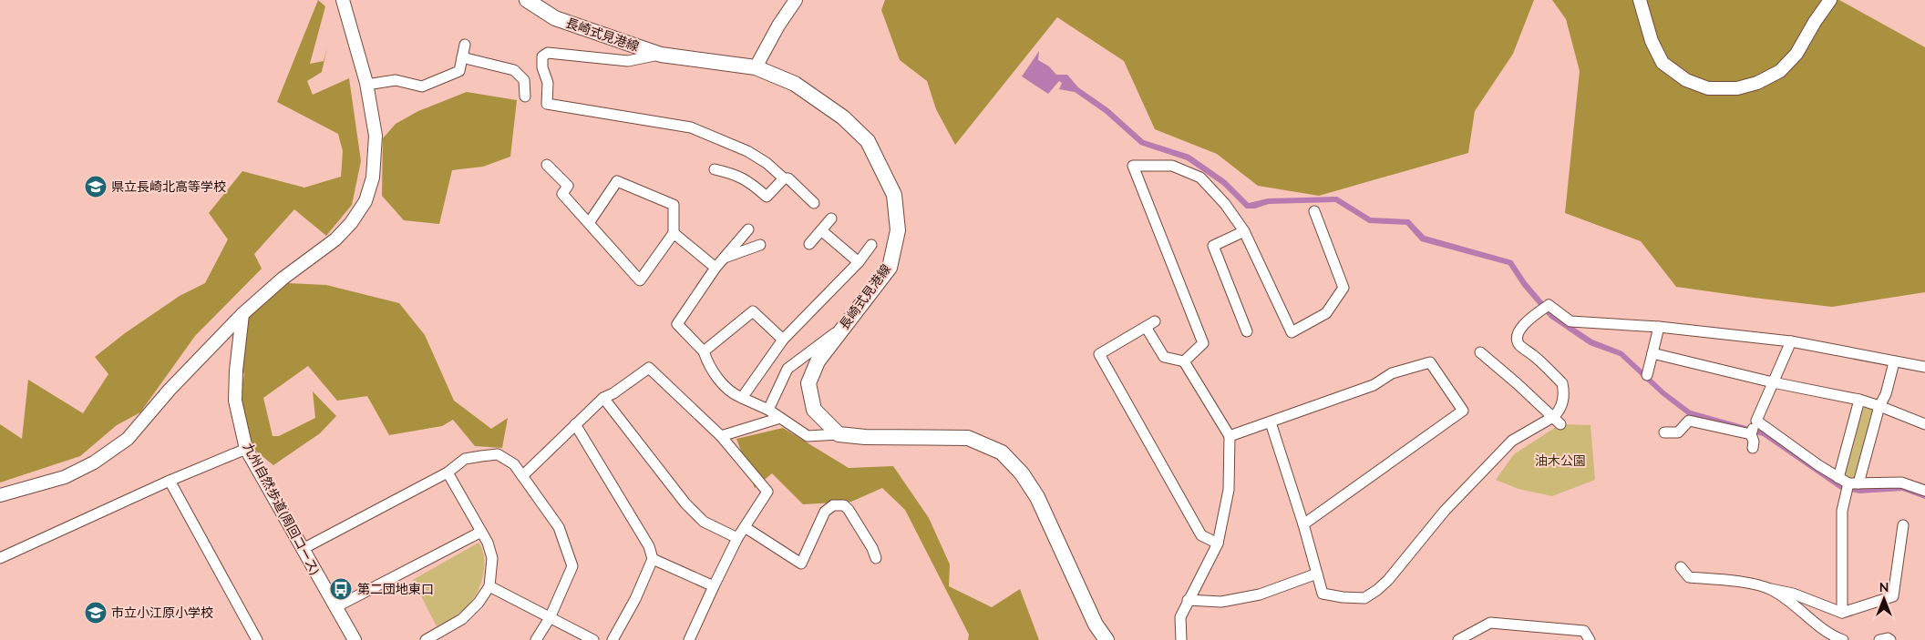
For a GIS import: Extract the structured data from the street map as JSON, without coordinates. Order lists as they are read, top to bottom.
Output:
{
  "streets": {
    "main road": ["長崎式見港線"],
    "street": ["九州自然歩道(周回コース)"]
  },
  "parks": ["油木公園"],
  "places": {
    "school or university": ["県立長崎北高等学校", "市立小江原小学校"],
    "bus stop": ["第二団地東口"]
  },
  "north": "top"
}
